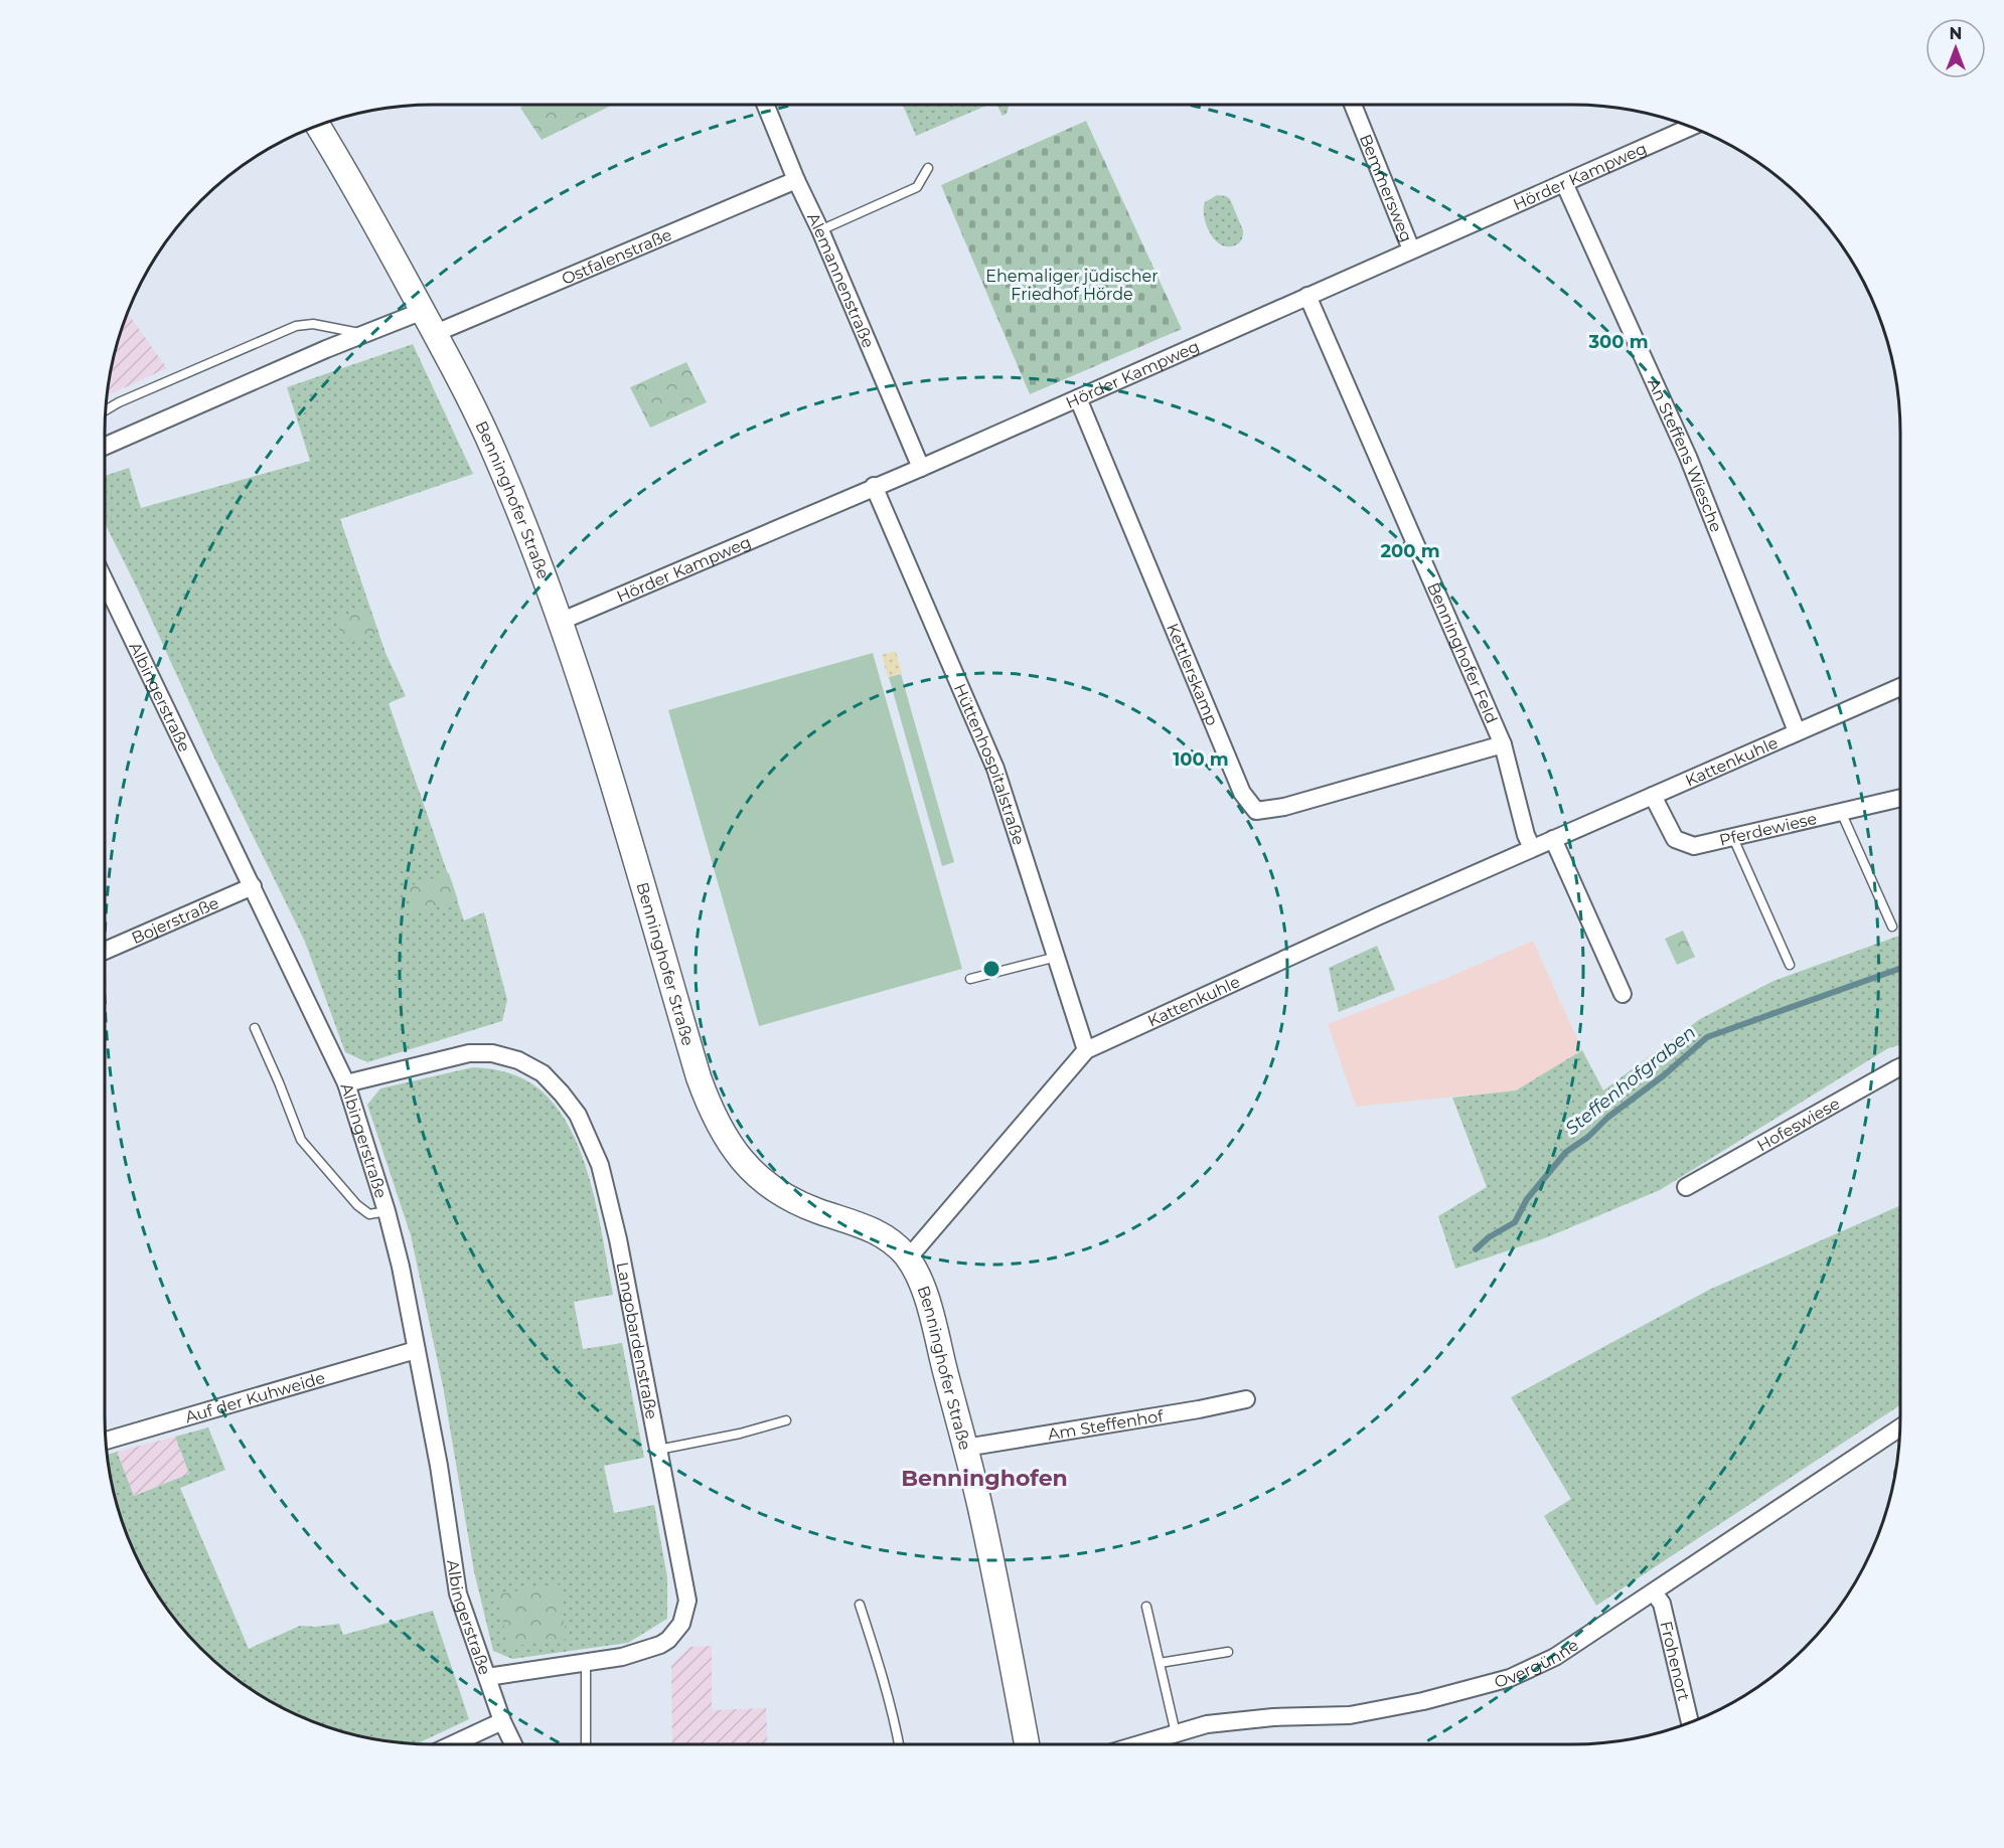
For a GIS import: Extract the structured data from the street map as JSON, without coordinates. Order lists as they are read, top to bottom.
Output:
{
  "streets": {
    "main road": ["Benninghofer Straße"],
    "street": [
      "Hörder Kampweg",
      "Bemmersweg",
      "Ostfalenstraße",
      "Alemannenstraße",
      "An Steffens Wiesche",
      "Benninghofer Feld",
      "Kettlerskamp",
      "Albingerstraße",
      "Kattenkuhle",
      "Hüttenhospitalstraße",
      "Pferdewiese",
      "Bojerstraße",
      "Hofeswiese",
      "Langobardenstraße",
      "Auf der Kuhweide",
      "Am Steffenhof",
      "Overgünne",
      "Frohenort"
    ]
  },
  "crossings": [
    ["Hörder Kampweg", "Bemmersweg"],
    ["Hörder Kampweg", "Alemannenstraße"],
    ["Hörder Kampweg", "An Steffens Wiesche"],
    ["Hörder Kampweg", "Benninghofer Straße"],
    ["Hörder Kampweg", "Benninghofer Feld"],
    ["Hörder Kampweg", "Kettlerskamp"],
    ["Hörder Kampweg", "Hüttenhospitalstraße"],
    ["Ostfalenstraße", "Alemannenstraße"],
    ["Ostfalenstraße", "Benninghofer Straße"],
    ["An Steffens Wiesche", "Kattenkuhle"],
    ["Benninghofer Straße", "Kattenkuhle"],
    ["Benninghofer Straße", "Am Steffenhof"],
    ["Benninghofer Feld", "Kettlerskamp"],
    ["Benninghofer Feld", "Kattenkuhle"],
    ["Albingerstraße", "Bojerstraße"],
    ["Albingerstraße", "Langobardenstraße"],
    ["Albingerstraße", "Auf der Kuhweide"],
    ["Kattenkuhle", "Hüttenhospitalstraße"],
    ["Kattenkuhle", "Pferdewiese"],
    ["Overgünne", "Frohenort"]
  ],
  "districts": ["Benninghofen"],
  "water": ["Steffenhofgraben"],
  "parks": ["Ehemaliger jüdischer Friedhof Hörde"],
  "north": "top",
  "rings": ["300 m", "200 m", "100 m"]
}
